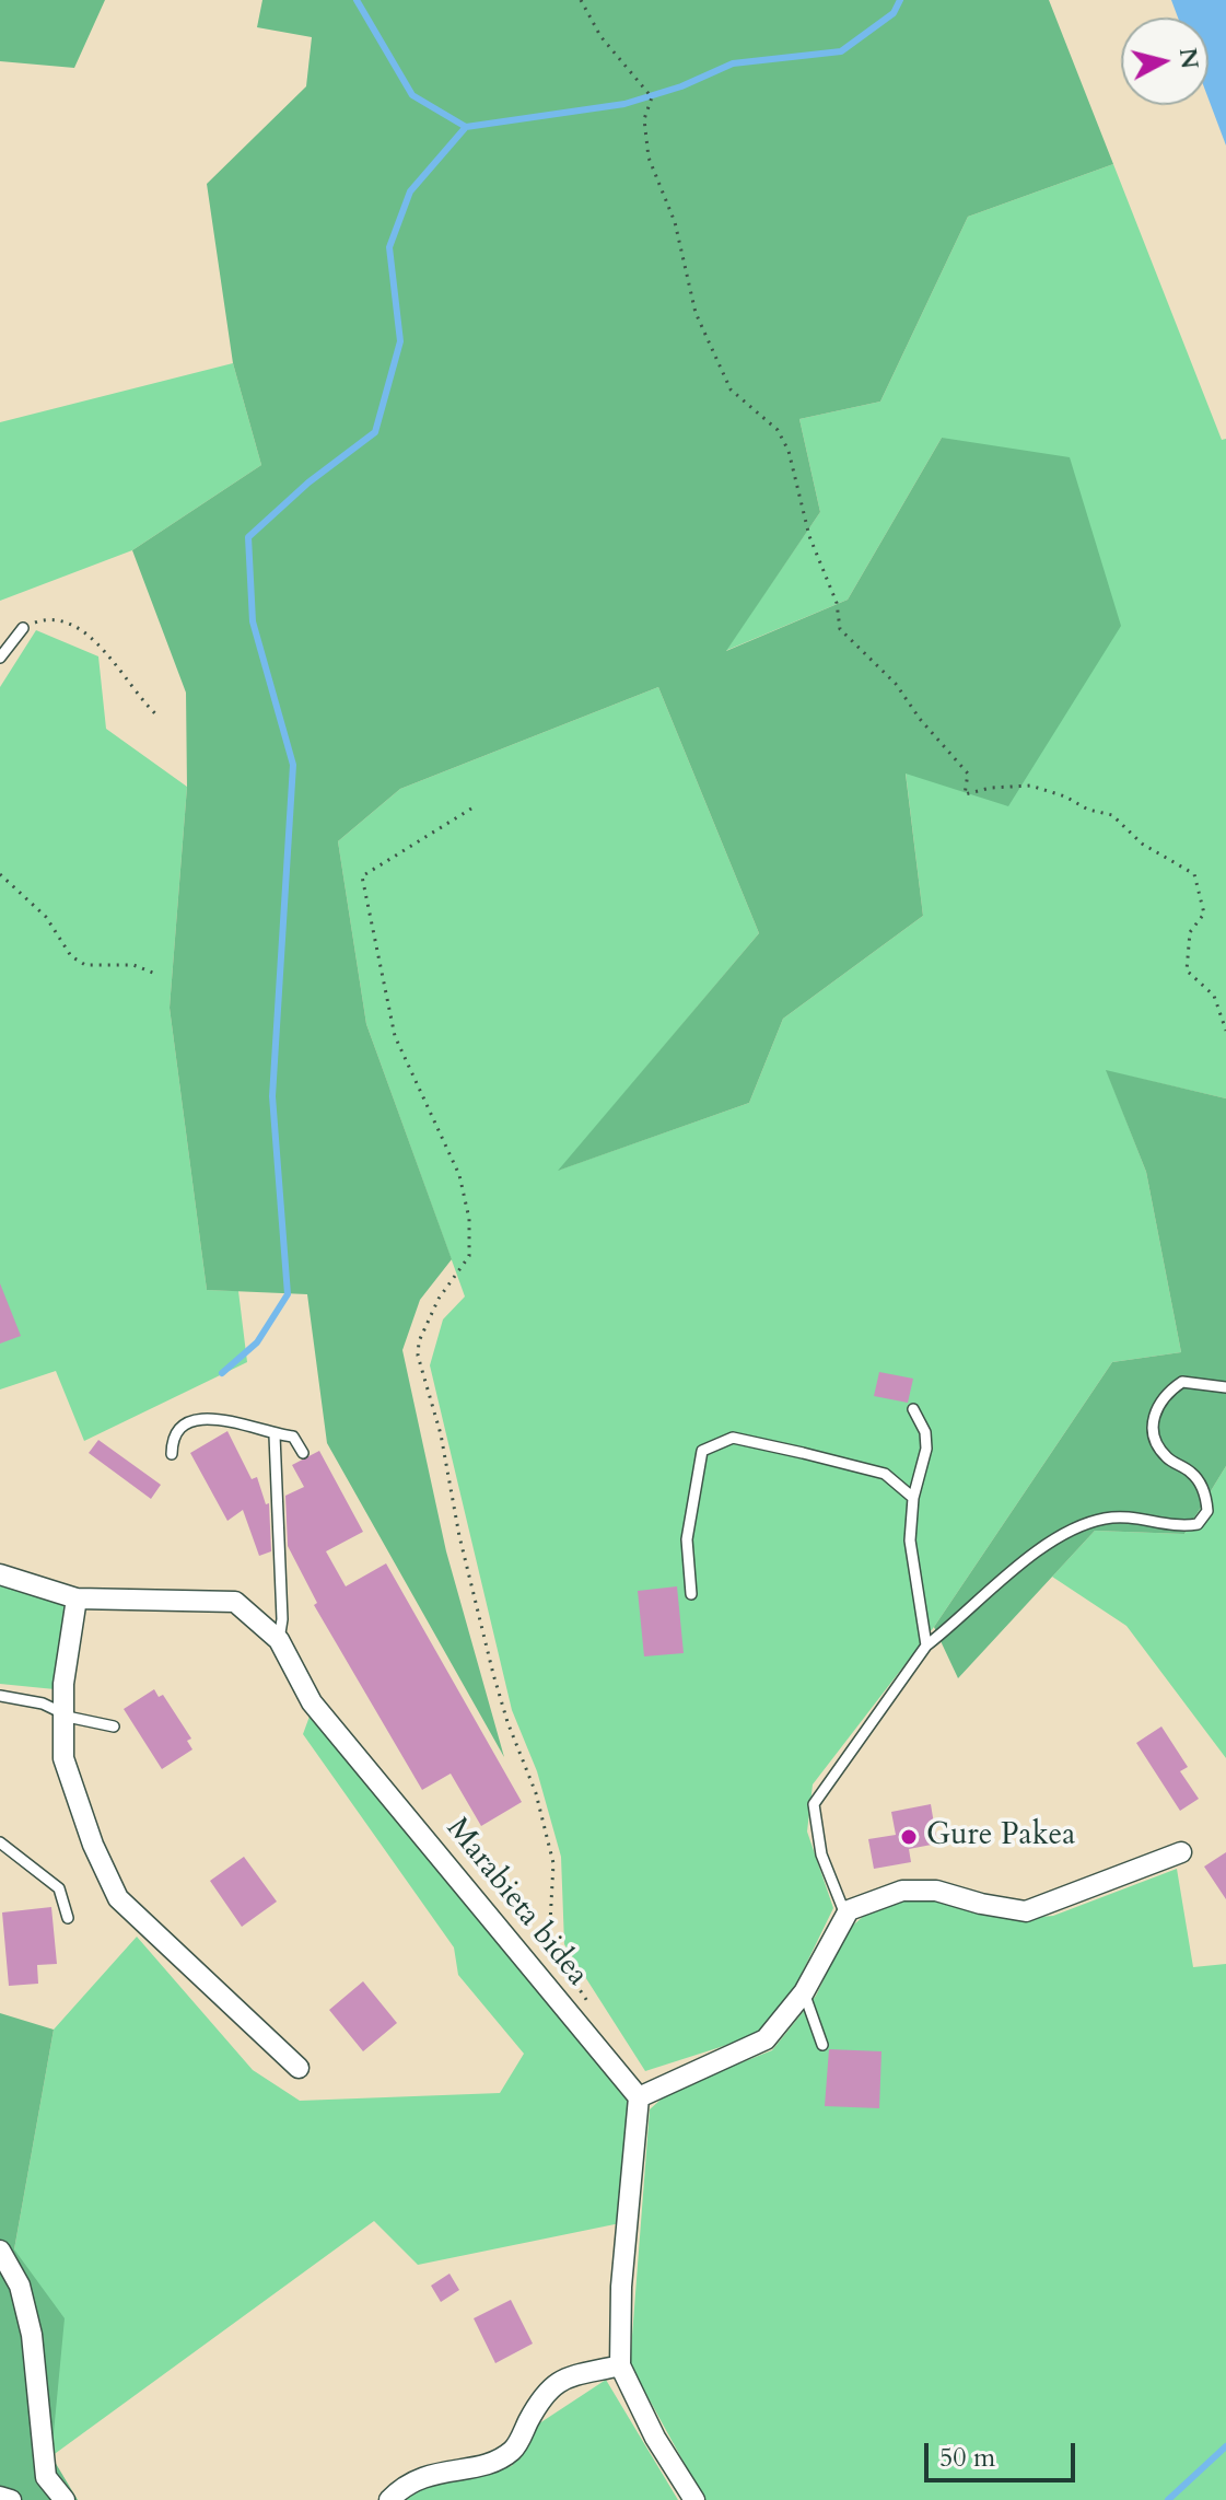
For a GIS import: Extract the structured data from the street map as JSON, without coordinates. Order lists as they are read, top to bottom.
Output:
{
  "streets": {
    "street": ["Marabieta bidea"]
  },
  "places": ["Gure Pakea"],
  "scale_bar": "50 m",
  "north": "right"
}
